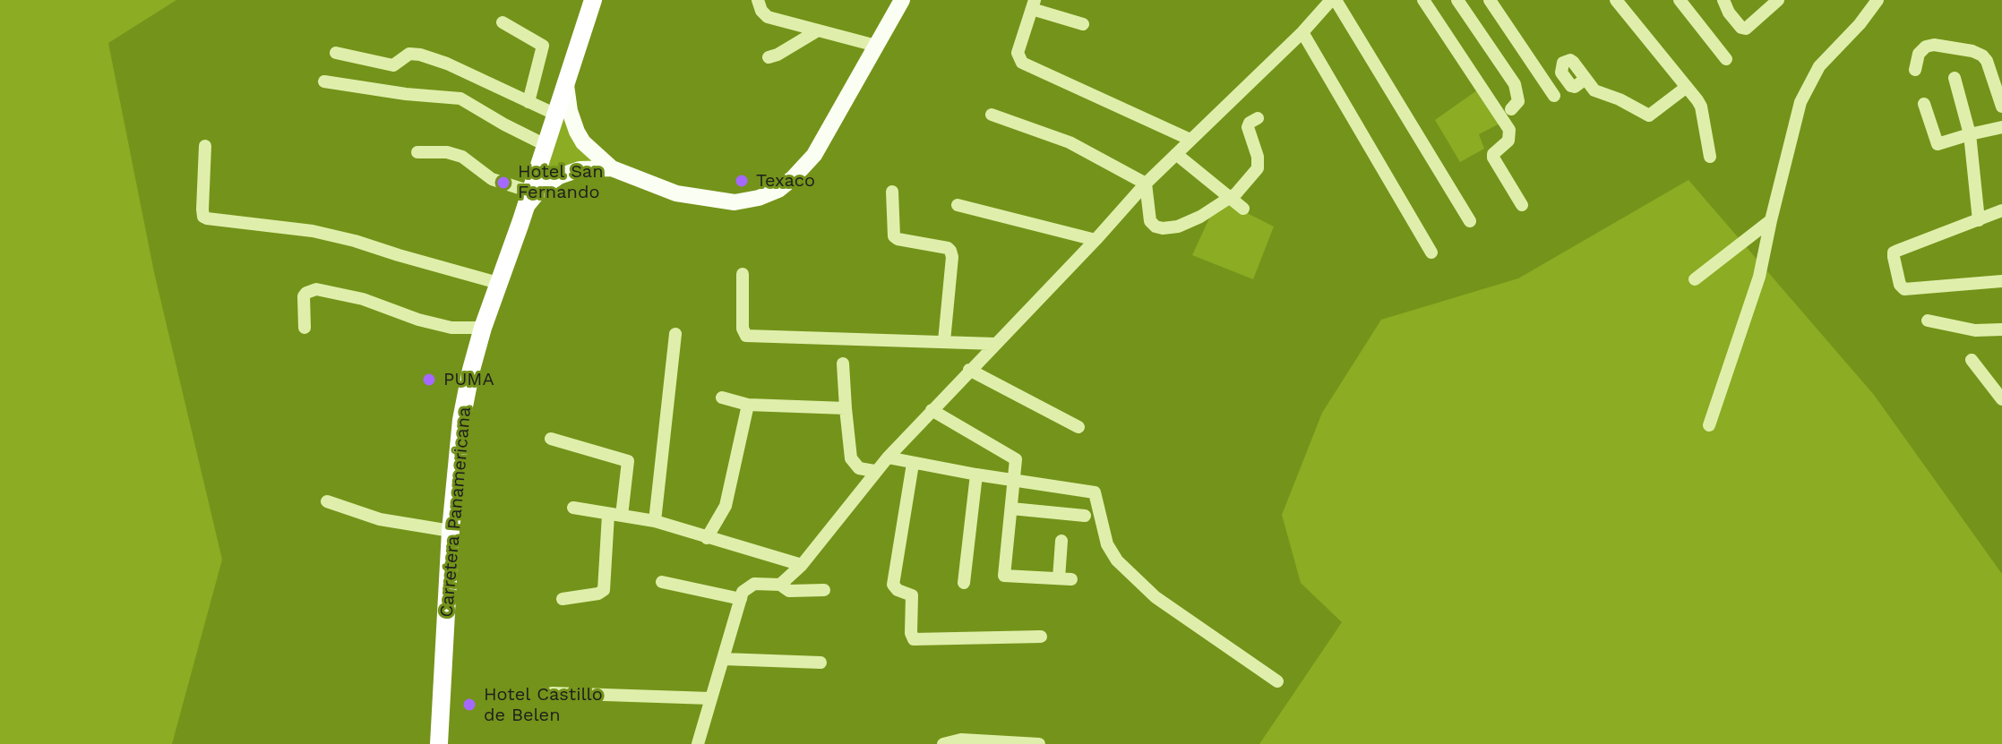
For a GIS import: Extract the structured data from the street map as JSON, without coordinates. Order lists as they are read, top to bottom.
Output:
{
  "streets": {
    "highway": ["Carretera Panamericana"]
  },
  "places": [
    "Texaco",
    "Hotel San Fernando",
    "PUMA",
    "Hotel Castillo de Belen"
  ]
}
